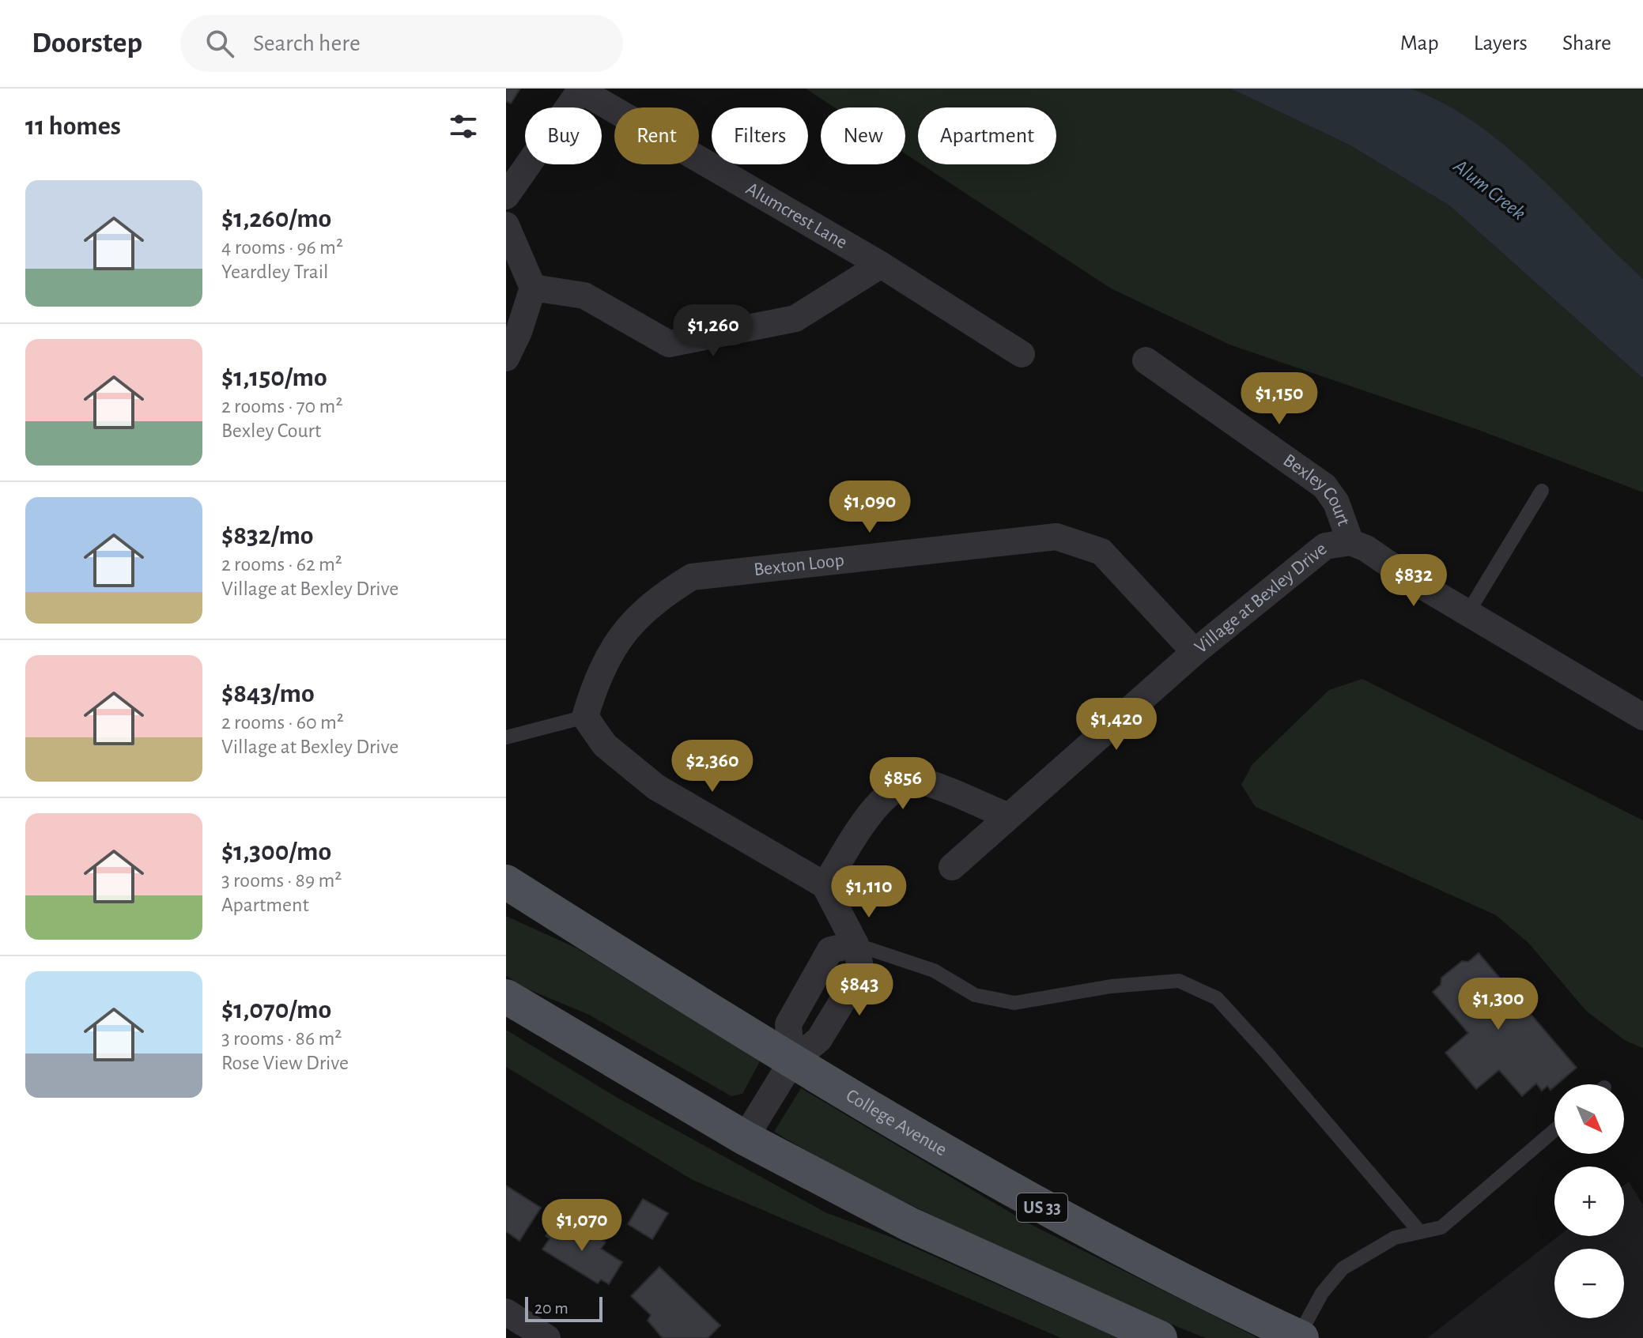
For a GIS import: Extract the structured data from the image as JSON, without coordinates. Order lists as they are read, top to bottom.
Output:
{
  "streets": {
    "main road": ["College Avenue", "US 33"],
    "street": [
      "Alumcrest Lane",
      "Bexley Court",
      "Bexton Loop",
      "Village at Bexley Drive"
    ]
  },
  "crossings": [
    ["Bexley Court", "Village at Bexley Drive"],
    ["Bexton Loop", "Village at Bexley Drive"]
  ],
  "water": ["Alum Creek"],
  "scale_bar": "20 m",
  "north": "bottom right",
  "page": {
    "header": "Doorstep",
    "search": "Search here",
    "nav": ["Map", "Layers", "Share"],
    "heading": "11 homes",
    "chip": [
      "Buy",
      "Rent",
      "Filters",
      "New",
      "Apartment"
    ],
    "list": [
      {
        "name": "$1,260/mo",
        "note": "4 rooms · 96 m² · Yeardley Trail"
      },
      {
        "name": "$1,150/mo",
        "note": "2 rooms · 70 m² · Bexley Court"
      },
      {
        "name": "$832/mo",
        "note": "2 rooms · 62 m² · Village at Bexley Drive"
      },
      {
        "name": "$843/mo",
        "note": "2 rooms · 60 m² · Village at Bexley Drive"
      },
      {
        "name": "$1,300/mo",
        "note": "3 rooms · 89 m² · Apartment"
      },
      {
        "name": "$1,070/mo",
        "note": "3 rooms · 86 m² · Rose View Drive"
      }
    ],
    "price": [
      "$1,260",
      "$1,150",
      "$1,090",
      "$832",
      "$1,420",
      "$2,360",
      "$856",
      "$1,110",
      "$843",
      "$1,300",
      "$1,070"
    ],
    "map_buttons": ["+", "−"],
    "scale": "20 m"
  }
}
